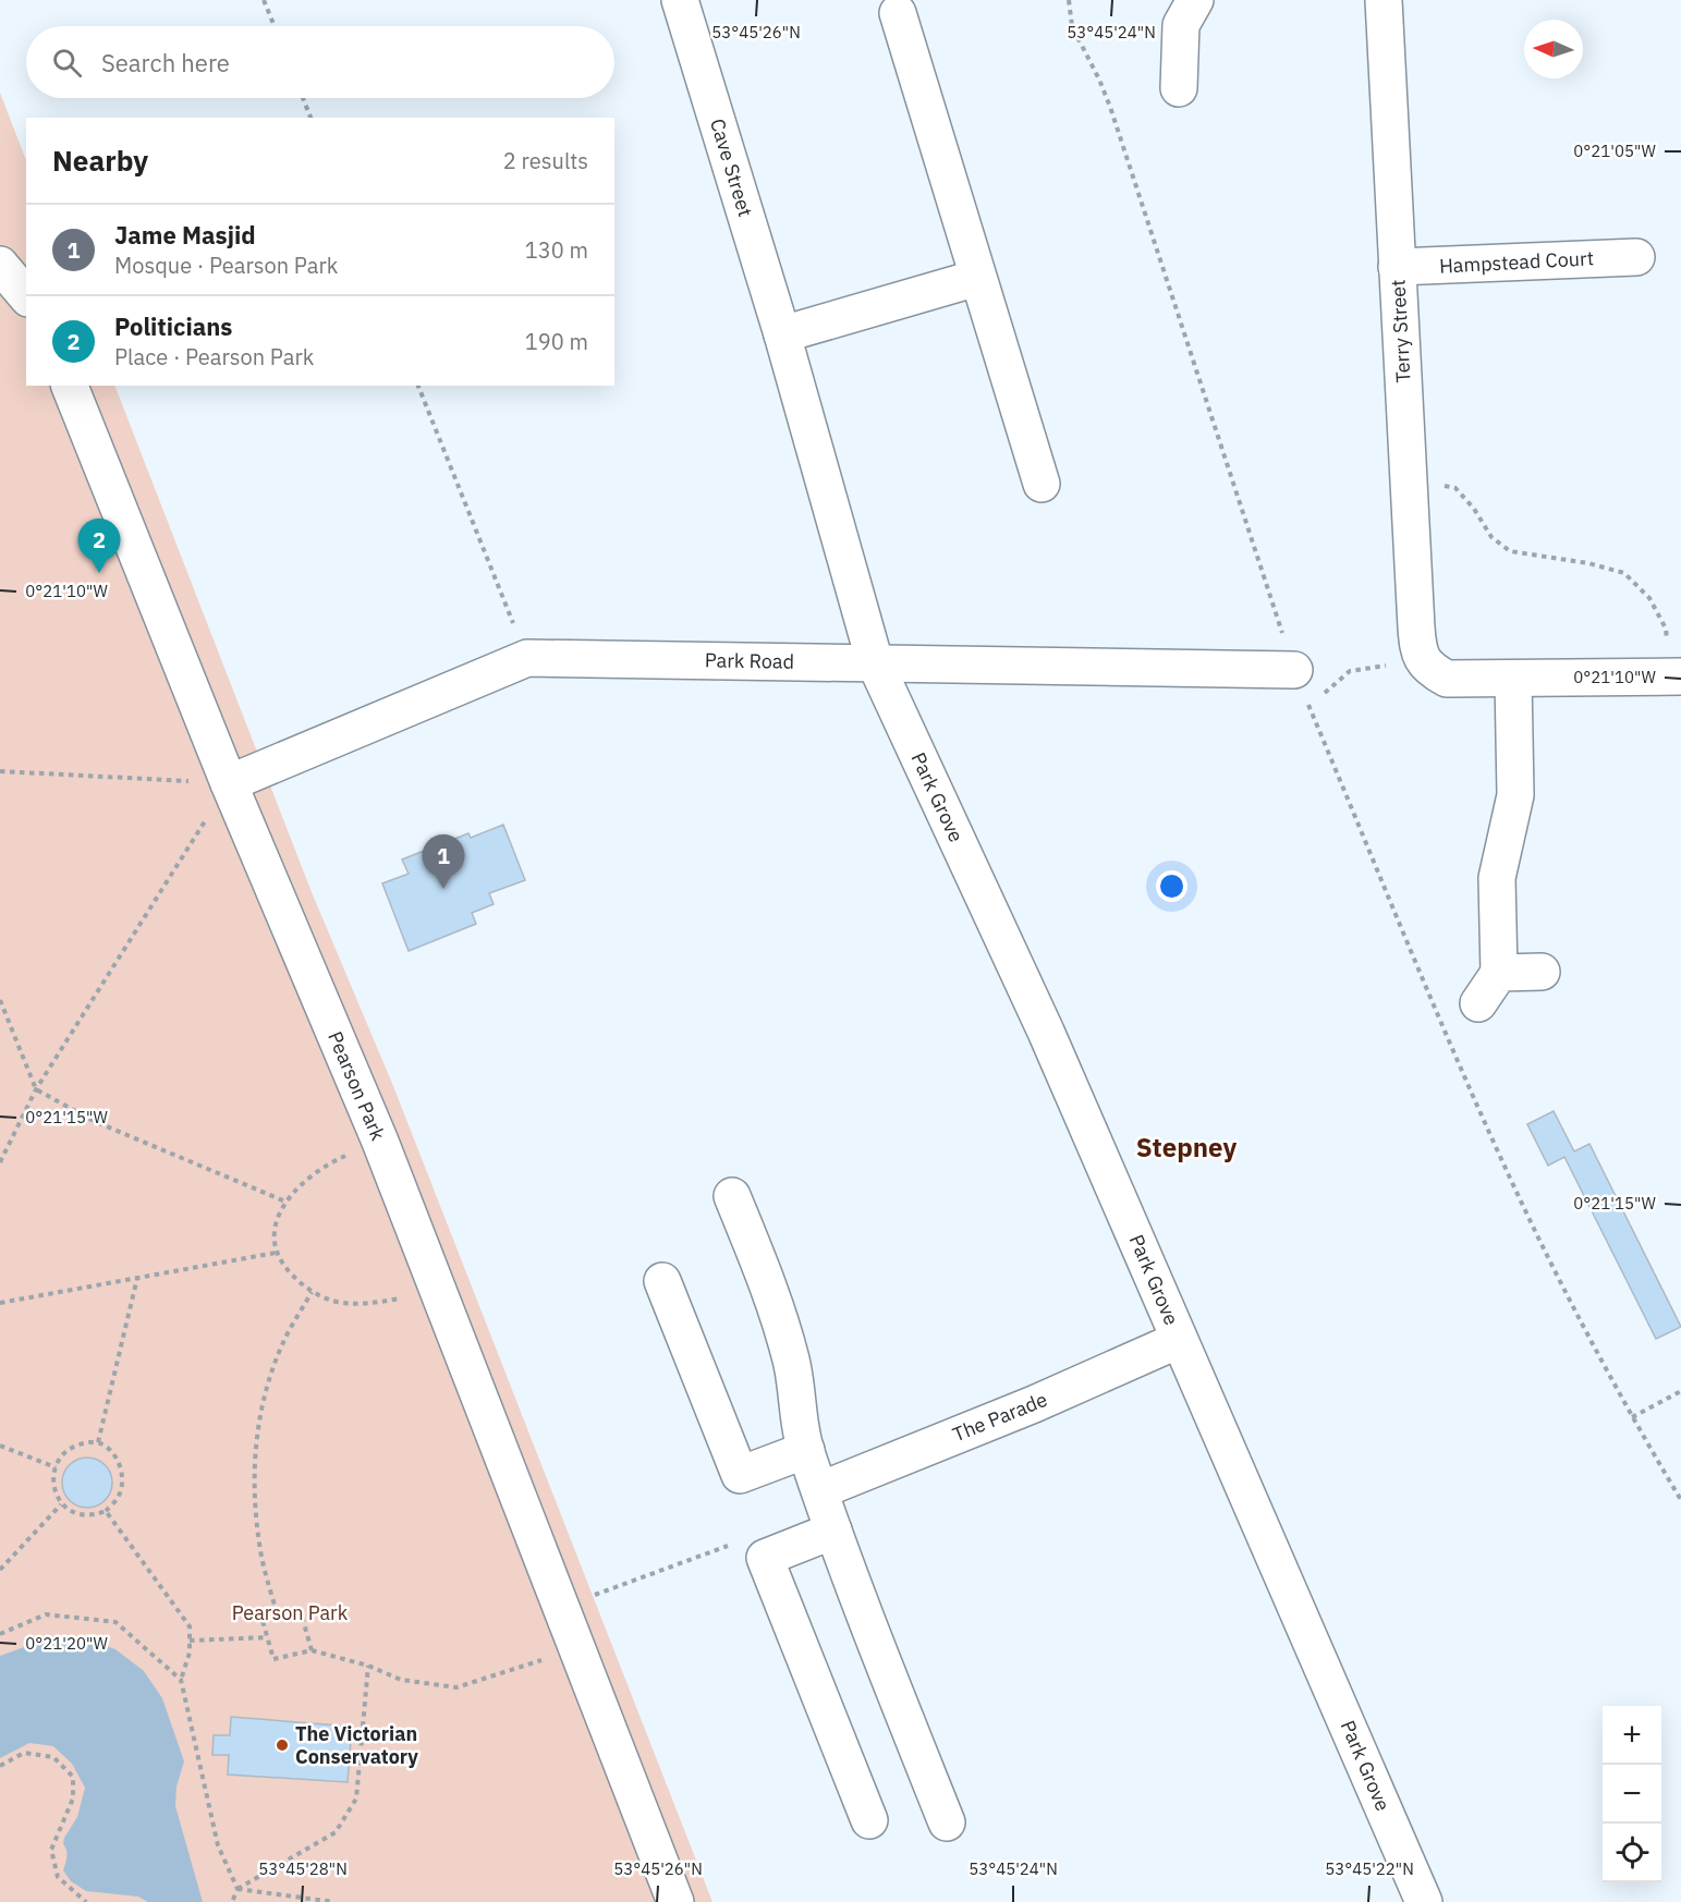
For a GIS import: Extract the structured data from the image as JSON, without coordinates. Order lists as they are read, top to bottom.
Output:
{
  "streets": {
    "street": [
      "Cave Street",
      "Hampstead Court",
      "Terry Street",
      "Park Road",
      "Park Grove",
      "Pearson Park",
      "The Parade"
    ]
  },
  "crossings": [
    ["Cave Street", "Park Road"],
    ["Cave Street", "Park Grove"],
    ["Hampstead Court", "Terry Street"],
    ["Park Road", "Park Grove"],
    ["Park Road", "Pearson Park"],
    ["Park Grove", "The Parade"]
  ],
  "districts": ["Stepney"],
  "parks": ["Pearson Park"],
  "places": ["The Victorian Conservatory"],
  "north": "left",
  "page": {
    "search": "Search here",
    "heading": ["Nearby", "2 results"],
    "list": [
      {
        "mark": "1",
        "name": "Jame Masjid",
        "note": "Mosque · Pearson Park",
        "value": "130 m"
      },
      {
        "mark": "2",
        "name": "Politicians",
        "note": "Place · Pearson Park",
        "value": "190 m"
      }
    ],
    "pins": ["2", "1"],
    "map_buttons": ["+", "−"]
  },
  "coordinates": [
    "53°45'26\"N",
    "53°45'24\"N",
    "0°21'05\"W",
    "0°21'10\"W",
    "0°21'15\"W",
    "0°21'20\"W",
    "53°45'28\"N",
    "53°45'22\"N"
  ]
}
